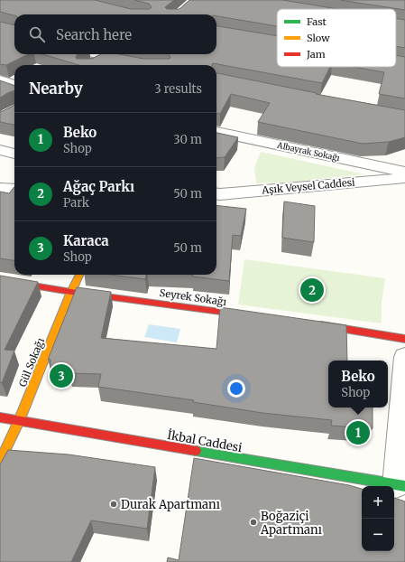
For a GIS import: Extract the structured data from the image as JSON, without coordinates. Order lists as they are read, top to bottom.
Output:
{
  "streets": {
    "street": [
      "Albayrak Sokağı",
      "Aşık Veysel Caddesi",
      "Seyrek Sokağı",
      "Gül Sokağı",
      "İkbal Caddesi"
    ]
  },
  "crossings": [
    ["Seyrek Sokağı", "Gül Sokağı"],
    ["Gül Sokağı", "İkbal Caddesi"]
  ],
  "places": ["Durak Apartmanı", "Boğaziçi Apartmanı"],
  "legend": ["Fast", "Slow", "Jam"],
  "page": {
    "search": "Search here",
    "heading": ["Nearby", "3 results"],
    "list": [
      {
        "mark": "1",
        "name": "Beko",
        "note": "Shop",
        "value": "30 m"
      },
      {
        "mark": "2",
        "name": "Ağaç Parkı",
        "note": "Park",
        "value": "50 m"
      },
      {
        "mark": "3",
        "name": "Karaca",
        "note": "Shop",
        "value": "50 m"
      }
    ],
    "pins": ["2", "3", "1"],
    "popup": ["Beko", "Shop"],
    "map_buttons": ["+", "−"]
  }
}
